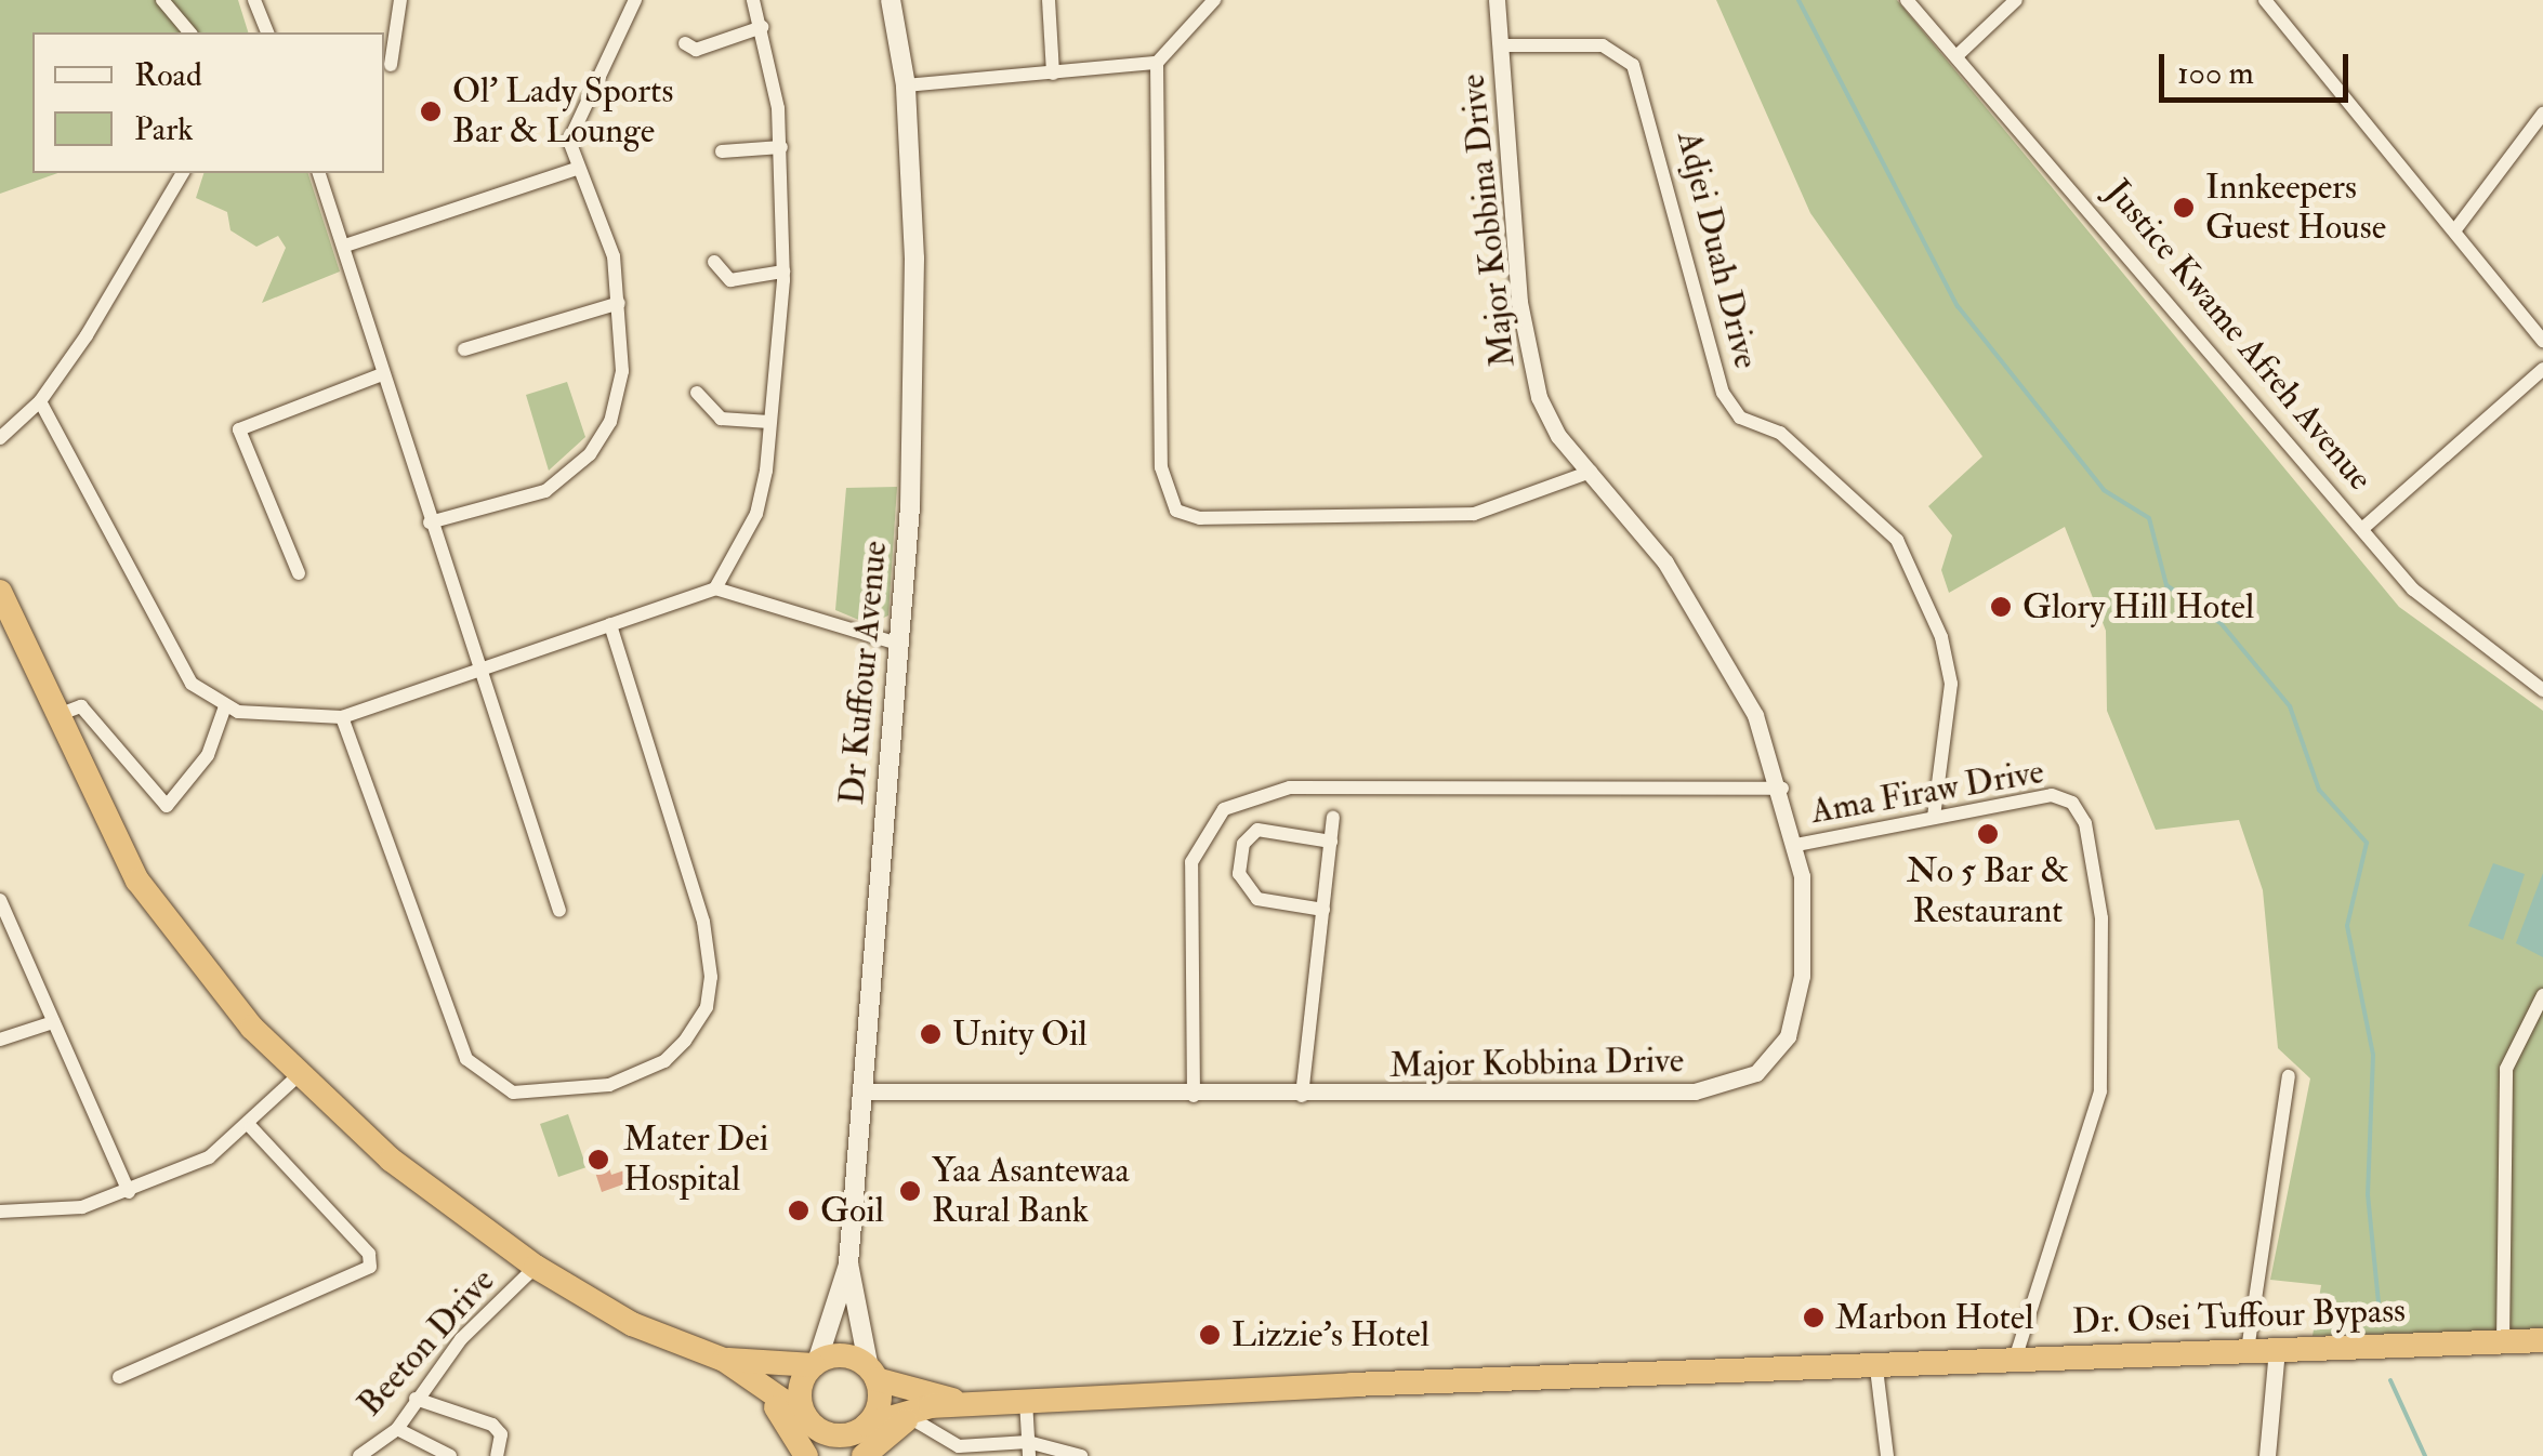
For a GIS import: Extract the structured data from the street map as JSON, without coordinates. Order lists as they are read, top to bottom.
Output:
{
  "streets": {
    "highway": ["Dr. Osei Tuffour Bypass"],
    "main road": ["Dr Kuffour Avenue"],
    "street": [
      "Major Kobbina Drive",
      "Adjei Duah Drive",
      "Justice Kwame Afreh Avenue",
      "Ama Firaw Drive",
      "Beeton Drive"
    ]
  },
  "crossings": [
    ["Major Kobbina Drive", "Adjei Duah Drive"],
    ["Major Kobbina Drive", "Dr Kuffour Avenue"],
    ["Major Kobbina Drive", "Ama Firaw Drive"],
    ["Adjei Duah Drive", "Ama Firaw Drive"],
    ["Ama Firaw Drive", "Dr. Osei Tuffour Bypass"]
  ],
  "places": [
    "Ol' Lady Sports Bar & Lounge",
    "Innkeepers Guest House",
    "Glory Hill Hotel",
    "No 5 Bar & Restaurant",
    "Unity Oil",
    "Mater Dei Hospital",
    "Yaa Asantewaa Rural Bank",
    "Goil",
    "Marbon Hotel",
    "Lizzie's Hotel"
  ],
  "legend": ["Road", "Park"],
  "scale_bar": "100 m"
}
